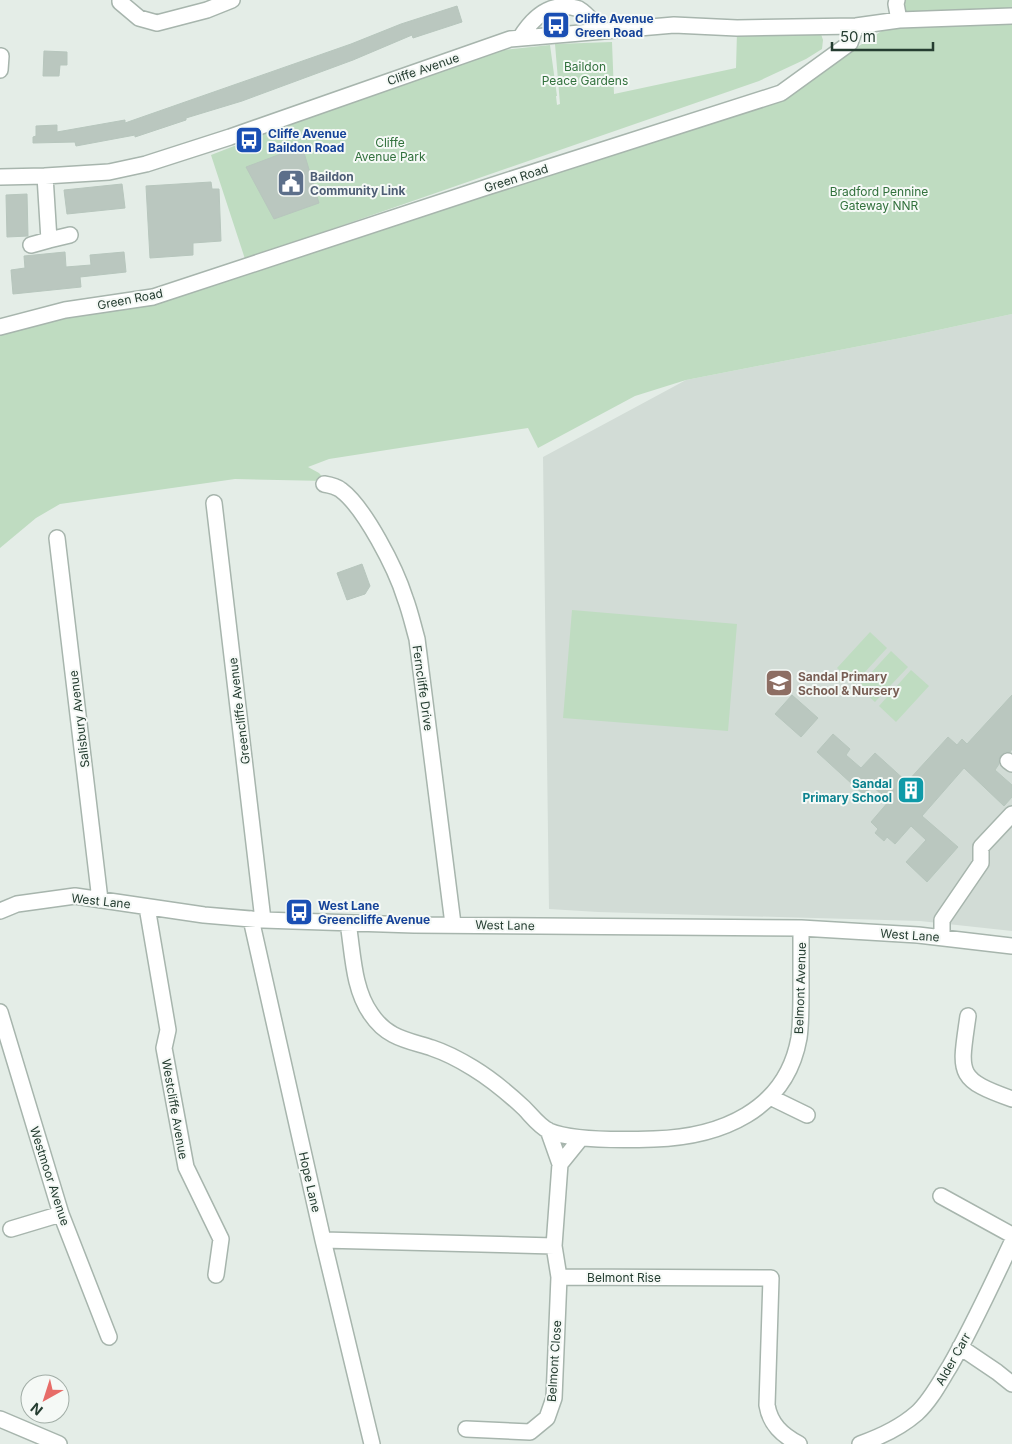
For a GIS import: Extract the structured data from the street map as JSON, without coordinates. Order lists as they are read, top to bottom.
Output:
{
  "streets": {
    "street": [
      "Cliffe Avenue",
      "Green Road",
      "Ferncliffe Drive",
      "Greencliffe Avenue",
      "Salisbury Avenue",
      "West Lane",
      "Belmont Avenue",
      "Westcliffe Avenue",
      "Westmoor Avenue",
      "Hope Lane",
      "Belmont Rise",
      "Alder Carr",
      "Belmont Close"
    ]
  },
  "crossings": [
    ["Cliffe Avenue", "Green Road"],
    ["Ferncliffe Drive", "West Lane"],
    ["Greencliffe Avenue", "West Lane"],
    ["Greencliffe Avenue", "Hope Lane"],
    ["Salisbury Avenue", "West Lane"],
    ["West Lane", "Belmont Avenue"],
    ["West Lane", "Westcliffe Avenue"],
    ["West Lane", "Hope Lane"],
    ["Belmont Rise", "Belmont Close"]
  ],
  "parks": ["Baildon Peace Gardens", "Cliffe Avenue Park", "Bradford Pennine Gateway NNR"],
  "places": {
    "bus stop": ["Cliffe Avenue Green Road", "Cliffe Avenue Baildon Road", "West Lane Greencliffe Avenue"],
    "public building": ["Baildon Community Link"],
    "school or university": ["Sandal Primary School & Nursery"],
    "building": ["Sandal Primary School"]
  },
  "scale_bar": "50 m",
  "north": "bottom left"
}
